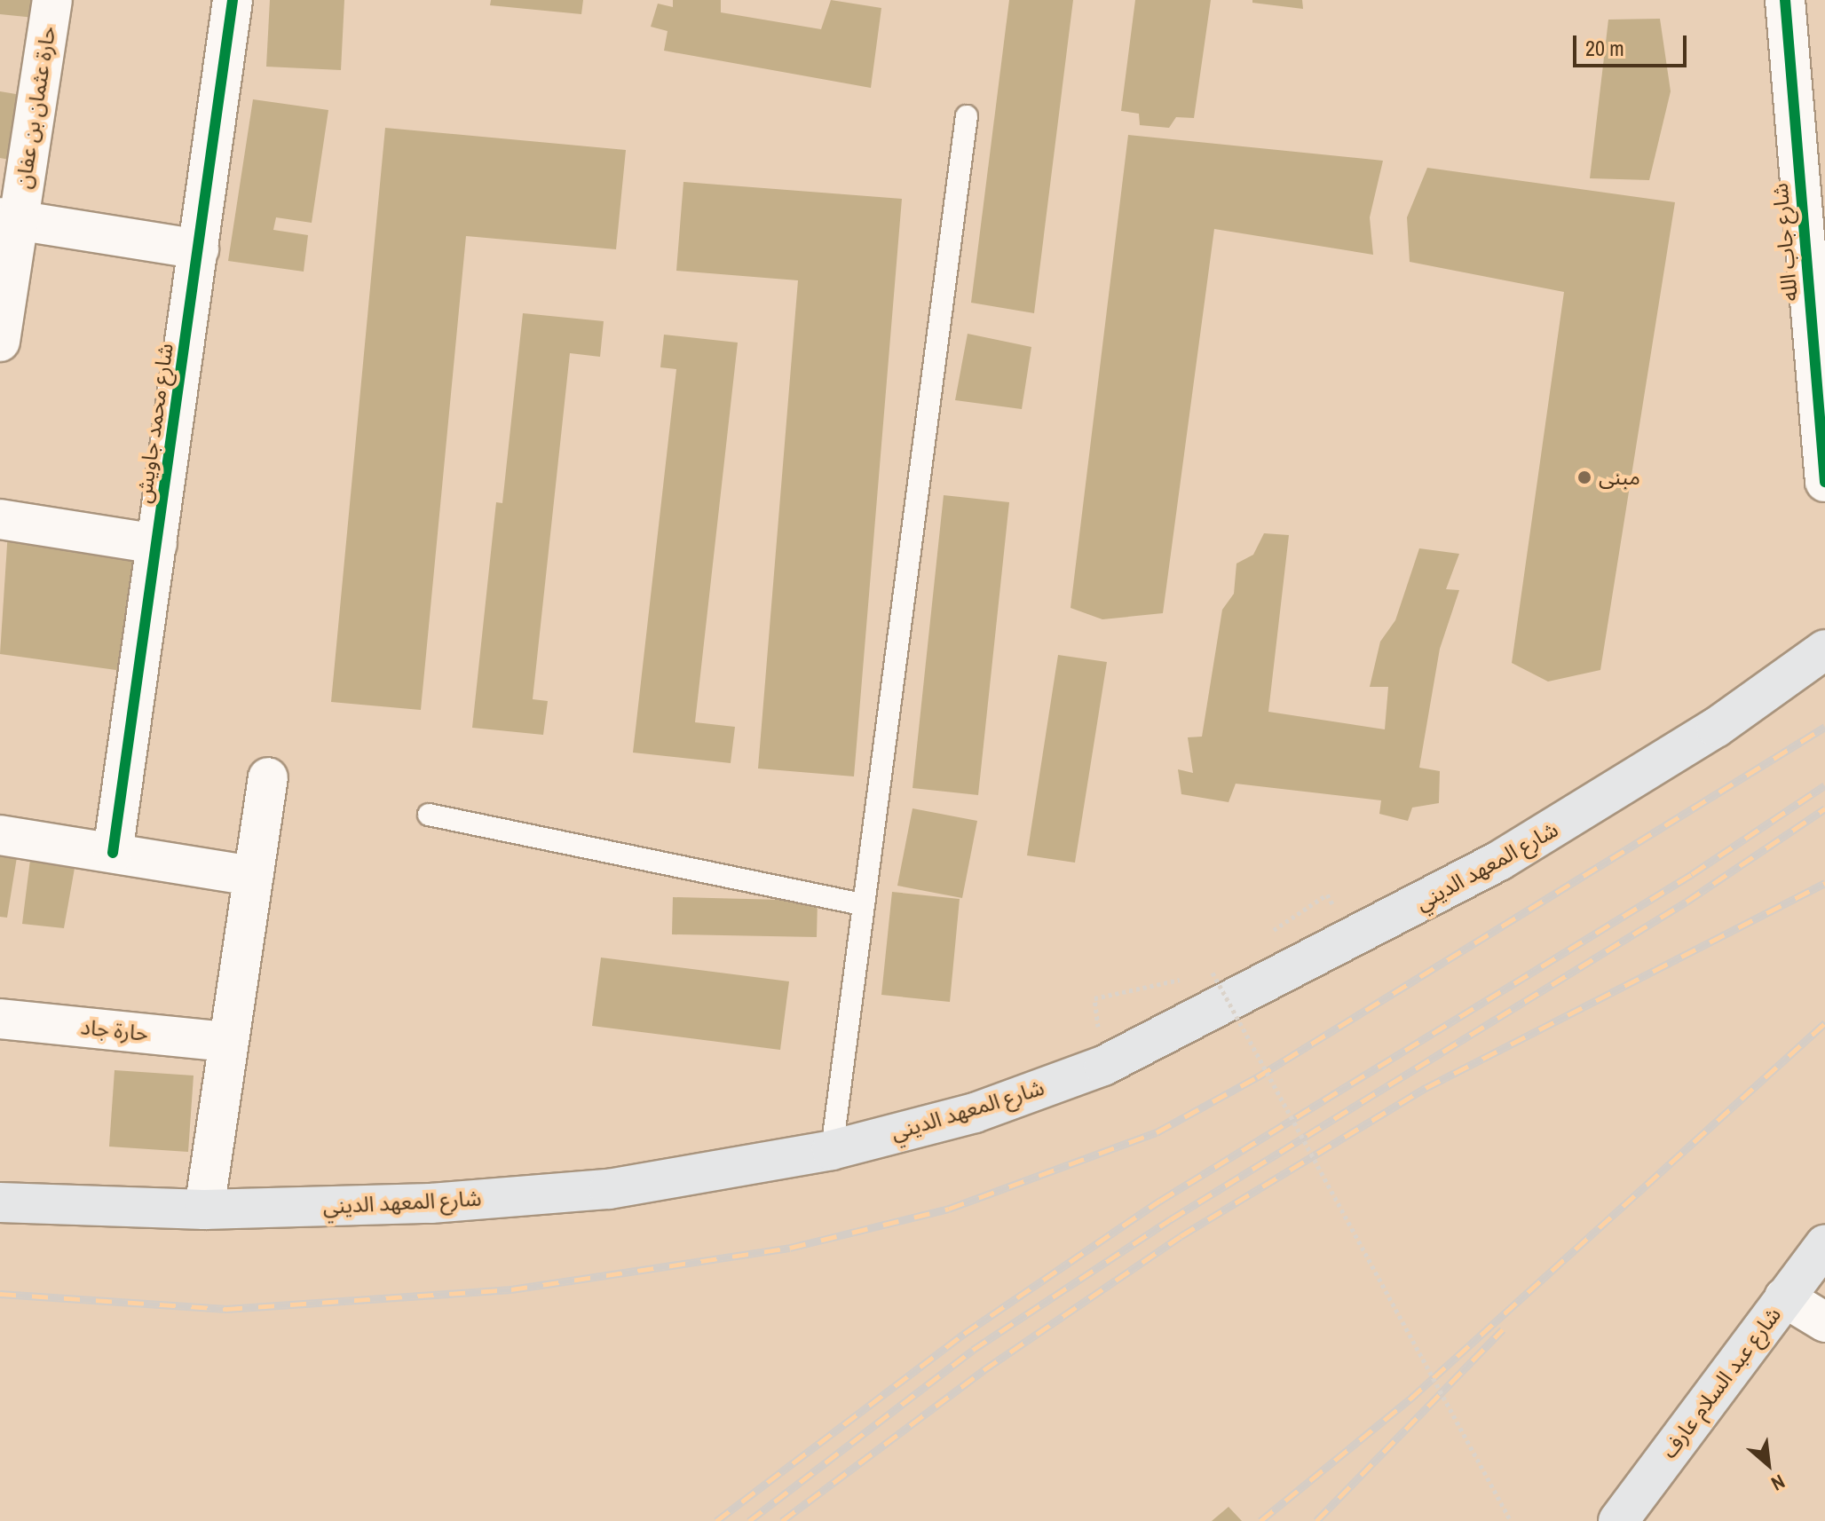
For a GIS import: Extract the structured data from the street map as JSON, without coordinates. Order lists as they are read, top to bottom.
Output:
{
  "streets": {
    "main road": ["شارع المعهد الديني", "شارع عبد السلام عارف"],
    "street": [
      "حارة عثمان بن عفان",
      "شارع جاب الله",
      "شارع محمد جاويش",
      "حارة جاد"
    ]
  },
  "places": ["مبنى"],
  "scale_bar": "20 m",
  "north": "bottom right"
}
